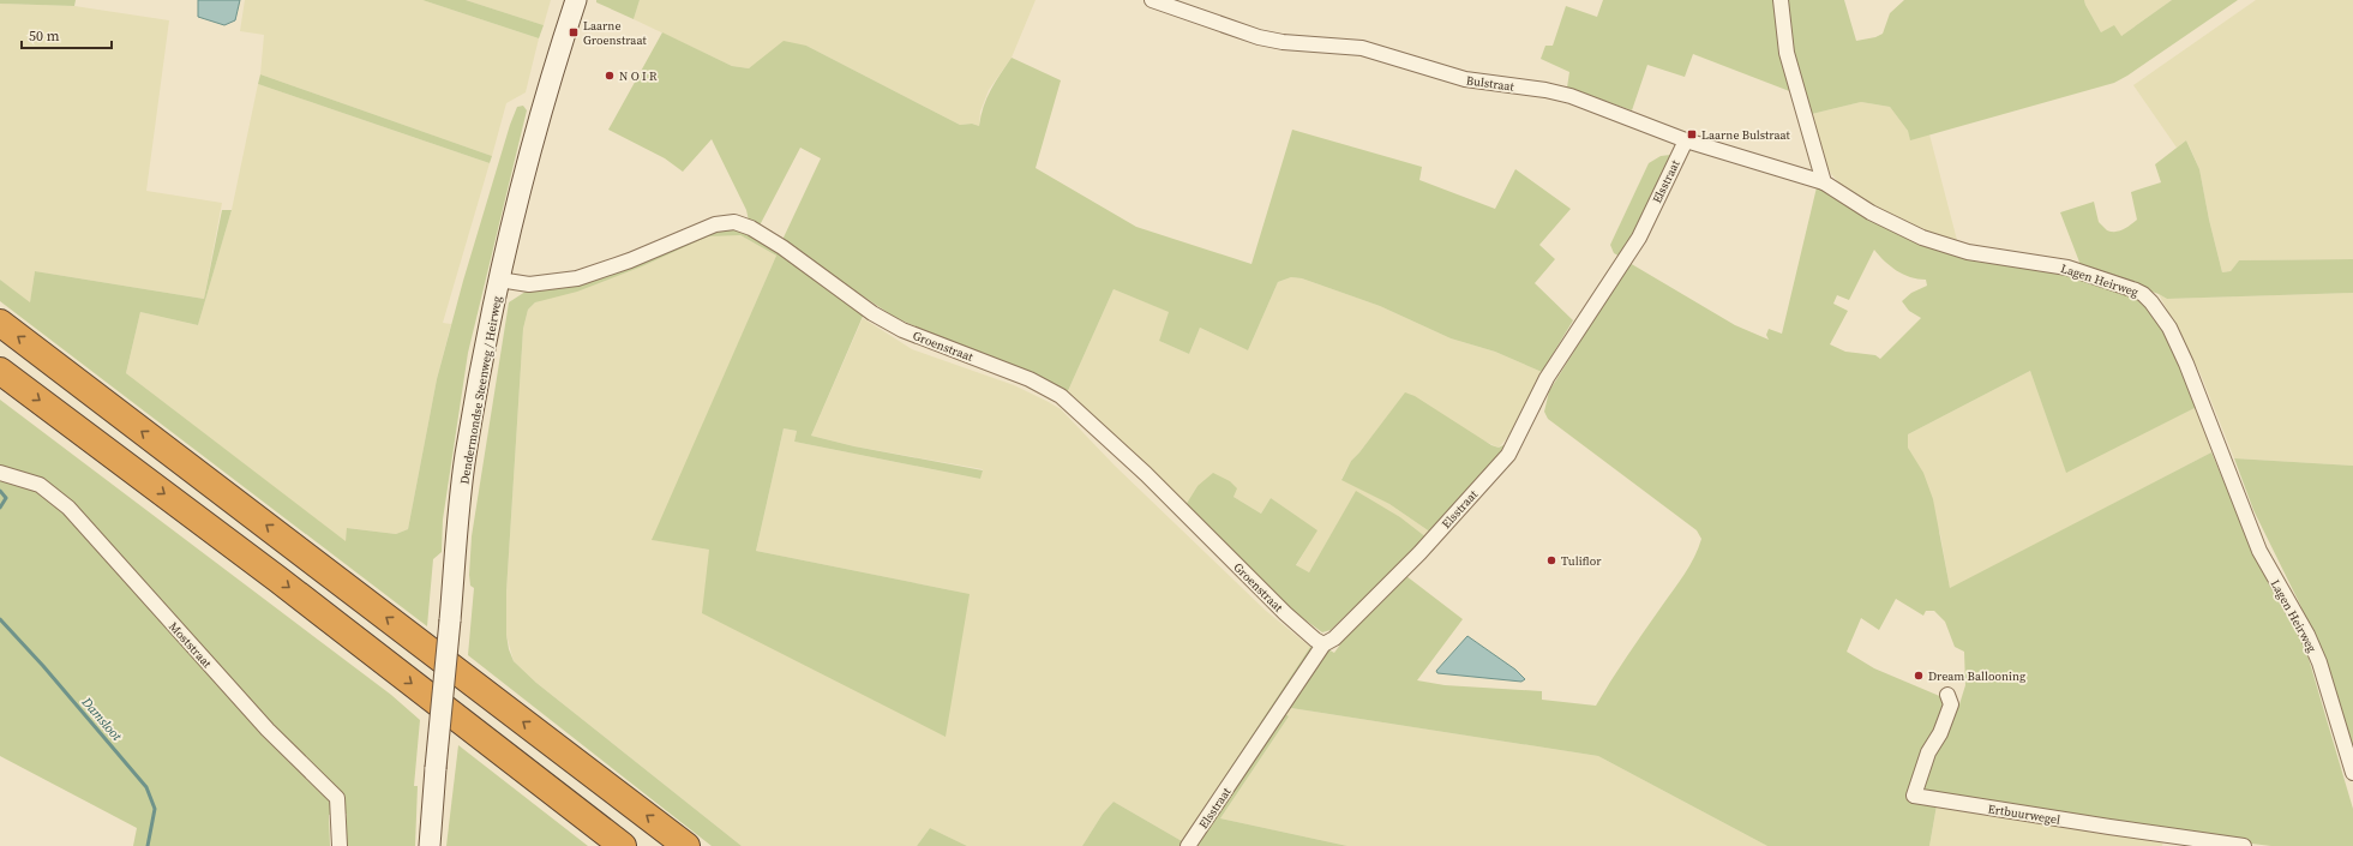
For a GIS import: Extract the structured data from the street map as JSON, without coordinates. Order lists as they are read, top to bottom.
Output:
{
  "streets": {
    "main road": ["Dendermondse Steenweg / Heirweg"],
    "street": [
      "Bulstraat",
      "Elsstraat",
      "Lagen Heirweg",
      "Groenstraat",
      "Moststraat",
      "Ertbuurwegel"
    ]
  },
  "crossings": [
    ["Bulstraat", "Elsstraat"],
    ["Bulstraat", "Lagen Heirweg"],
    ["Elsstraat", "Groenstraat"],
    ["Groenstraat", "Dendermondse Steenweg / Heirweg"]
  ],
  "water": ["Damsloot"],
  "places": {
    "transit": ["Laarne Groenstraat", "Laarne Bulstraat"],
    "other": ["N O I R", "Tuliflor", "Dream Ballooning"]
  },
  "scale_bar": "50 m"
}
